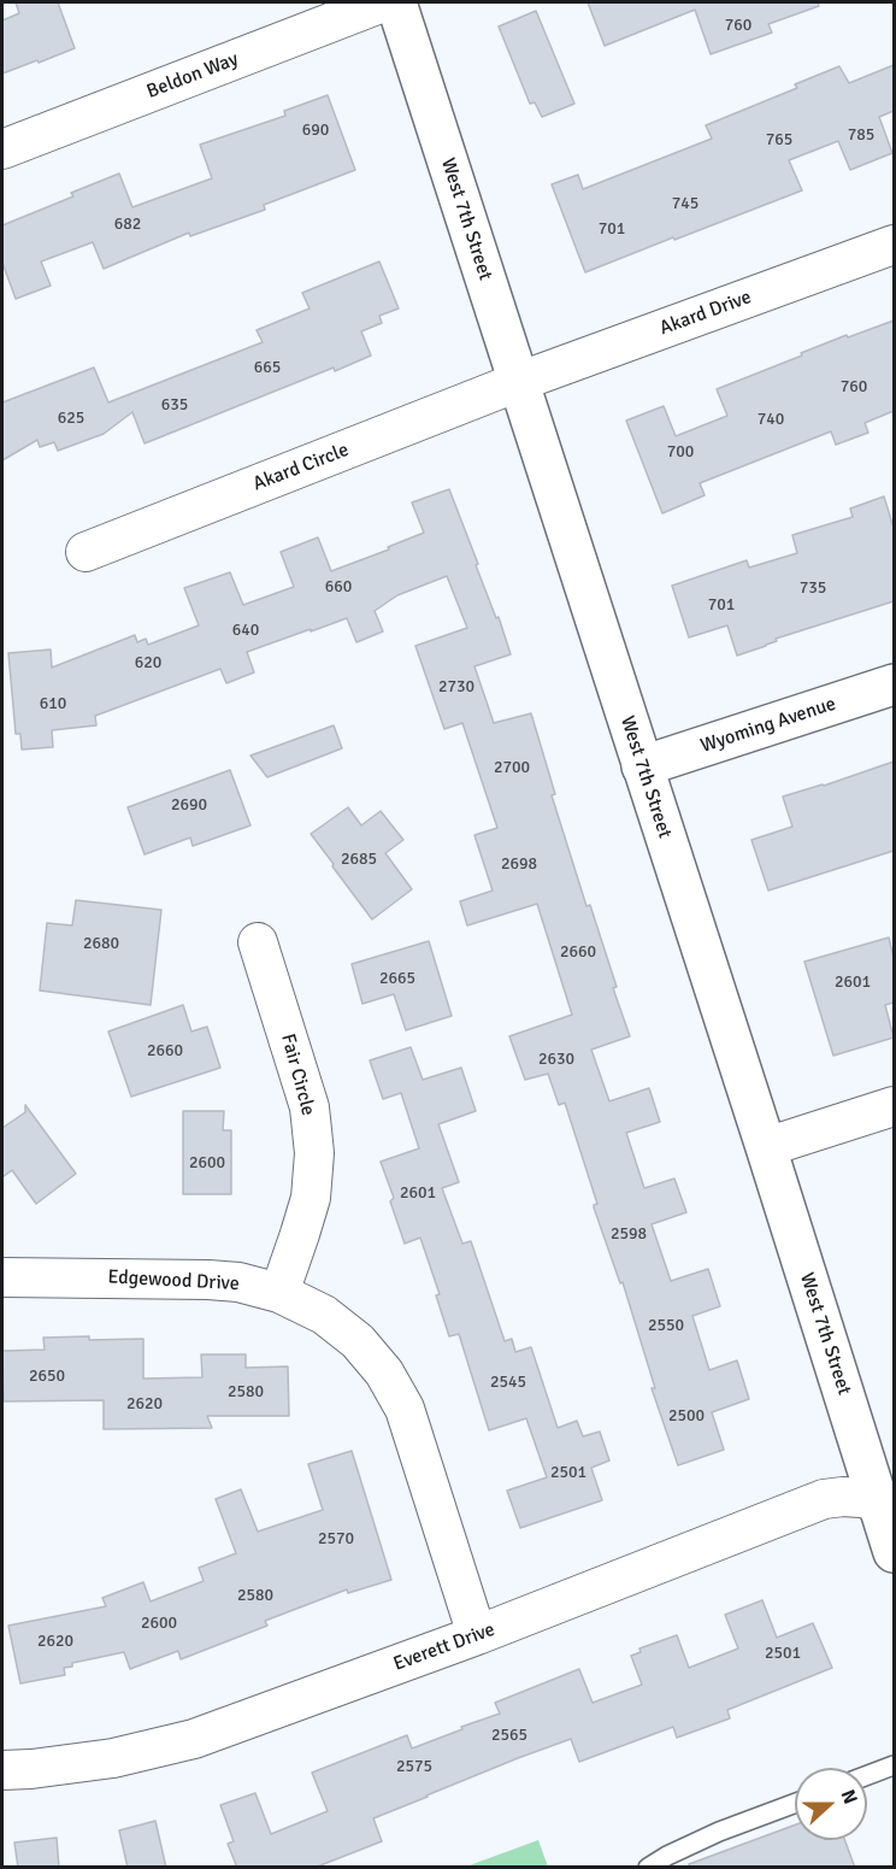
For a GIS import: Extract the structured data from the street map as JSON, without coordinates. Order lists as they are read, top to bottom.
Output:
{
  "streets": {
    "main road": ["West 7th Street", "Wyoming Avenue"],
    "street": [
      "Beldon Way",
      "Akard Drive",
      "Akard Circle",
      "Fair Circle",
      "Edgewood Drive",
      "Everett Drive"
    ]
  },
  "crossings": [
    ["West 7th Street", "Akard Drive"],
    ["West 7th Street", "Akard Circle"],
    ["West 7th Street", "Wyoming Avenue"],
    ["West 7th Street", "Everett Drive"],
    ["Akard Drive", "Akard Circle"],
    ["Fair Circle", "Edgewood Drive"],
    ["Edgewood Drive", "Everett Drive"]
  ],
  "house_numbers": [
    "760",
    "690",
    "785",
    "765",
    "745",
    "682",
    "701",
    "665",
    "760",
    "635",
    "625",
    "740",
    "700",
    "660",
    "735",
    "701",
    "640",
    "620",
    "2730",
    "610",
    "2700",
    "2690",
    "2685",
    "2698",
    "2680",
    "2660",
    "2665",
    "2601",
    "2660",
    "2630",
    "2600",
    "2601",
    "2598",
    "2550",
    "2650",
    "2545",
    "2580",
    "2620",
    "2500",
    "2501",
    "2570",
    "2580",
    "2600",
    "2620",
    "2501",
    "2565",
    "2575"
  ],
  "north": "right"
}
